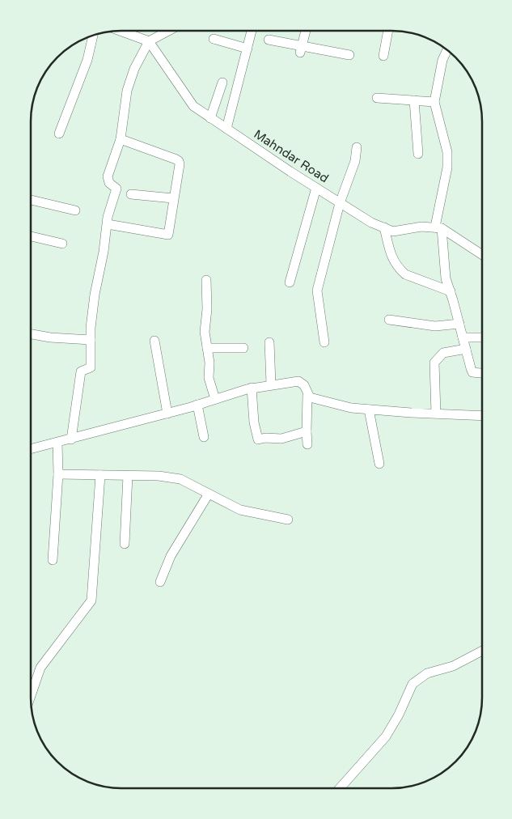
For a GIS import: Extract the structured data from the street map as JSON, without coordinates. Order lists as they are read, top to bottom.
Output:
{
  "streets": {
    "street": ["Mahndar Road"]
  }
}
